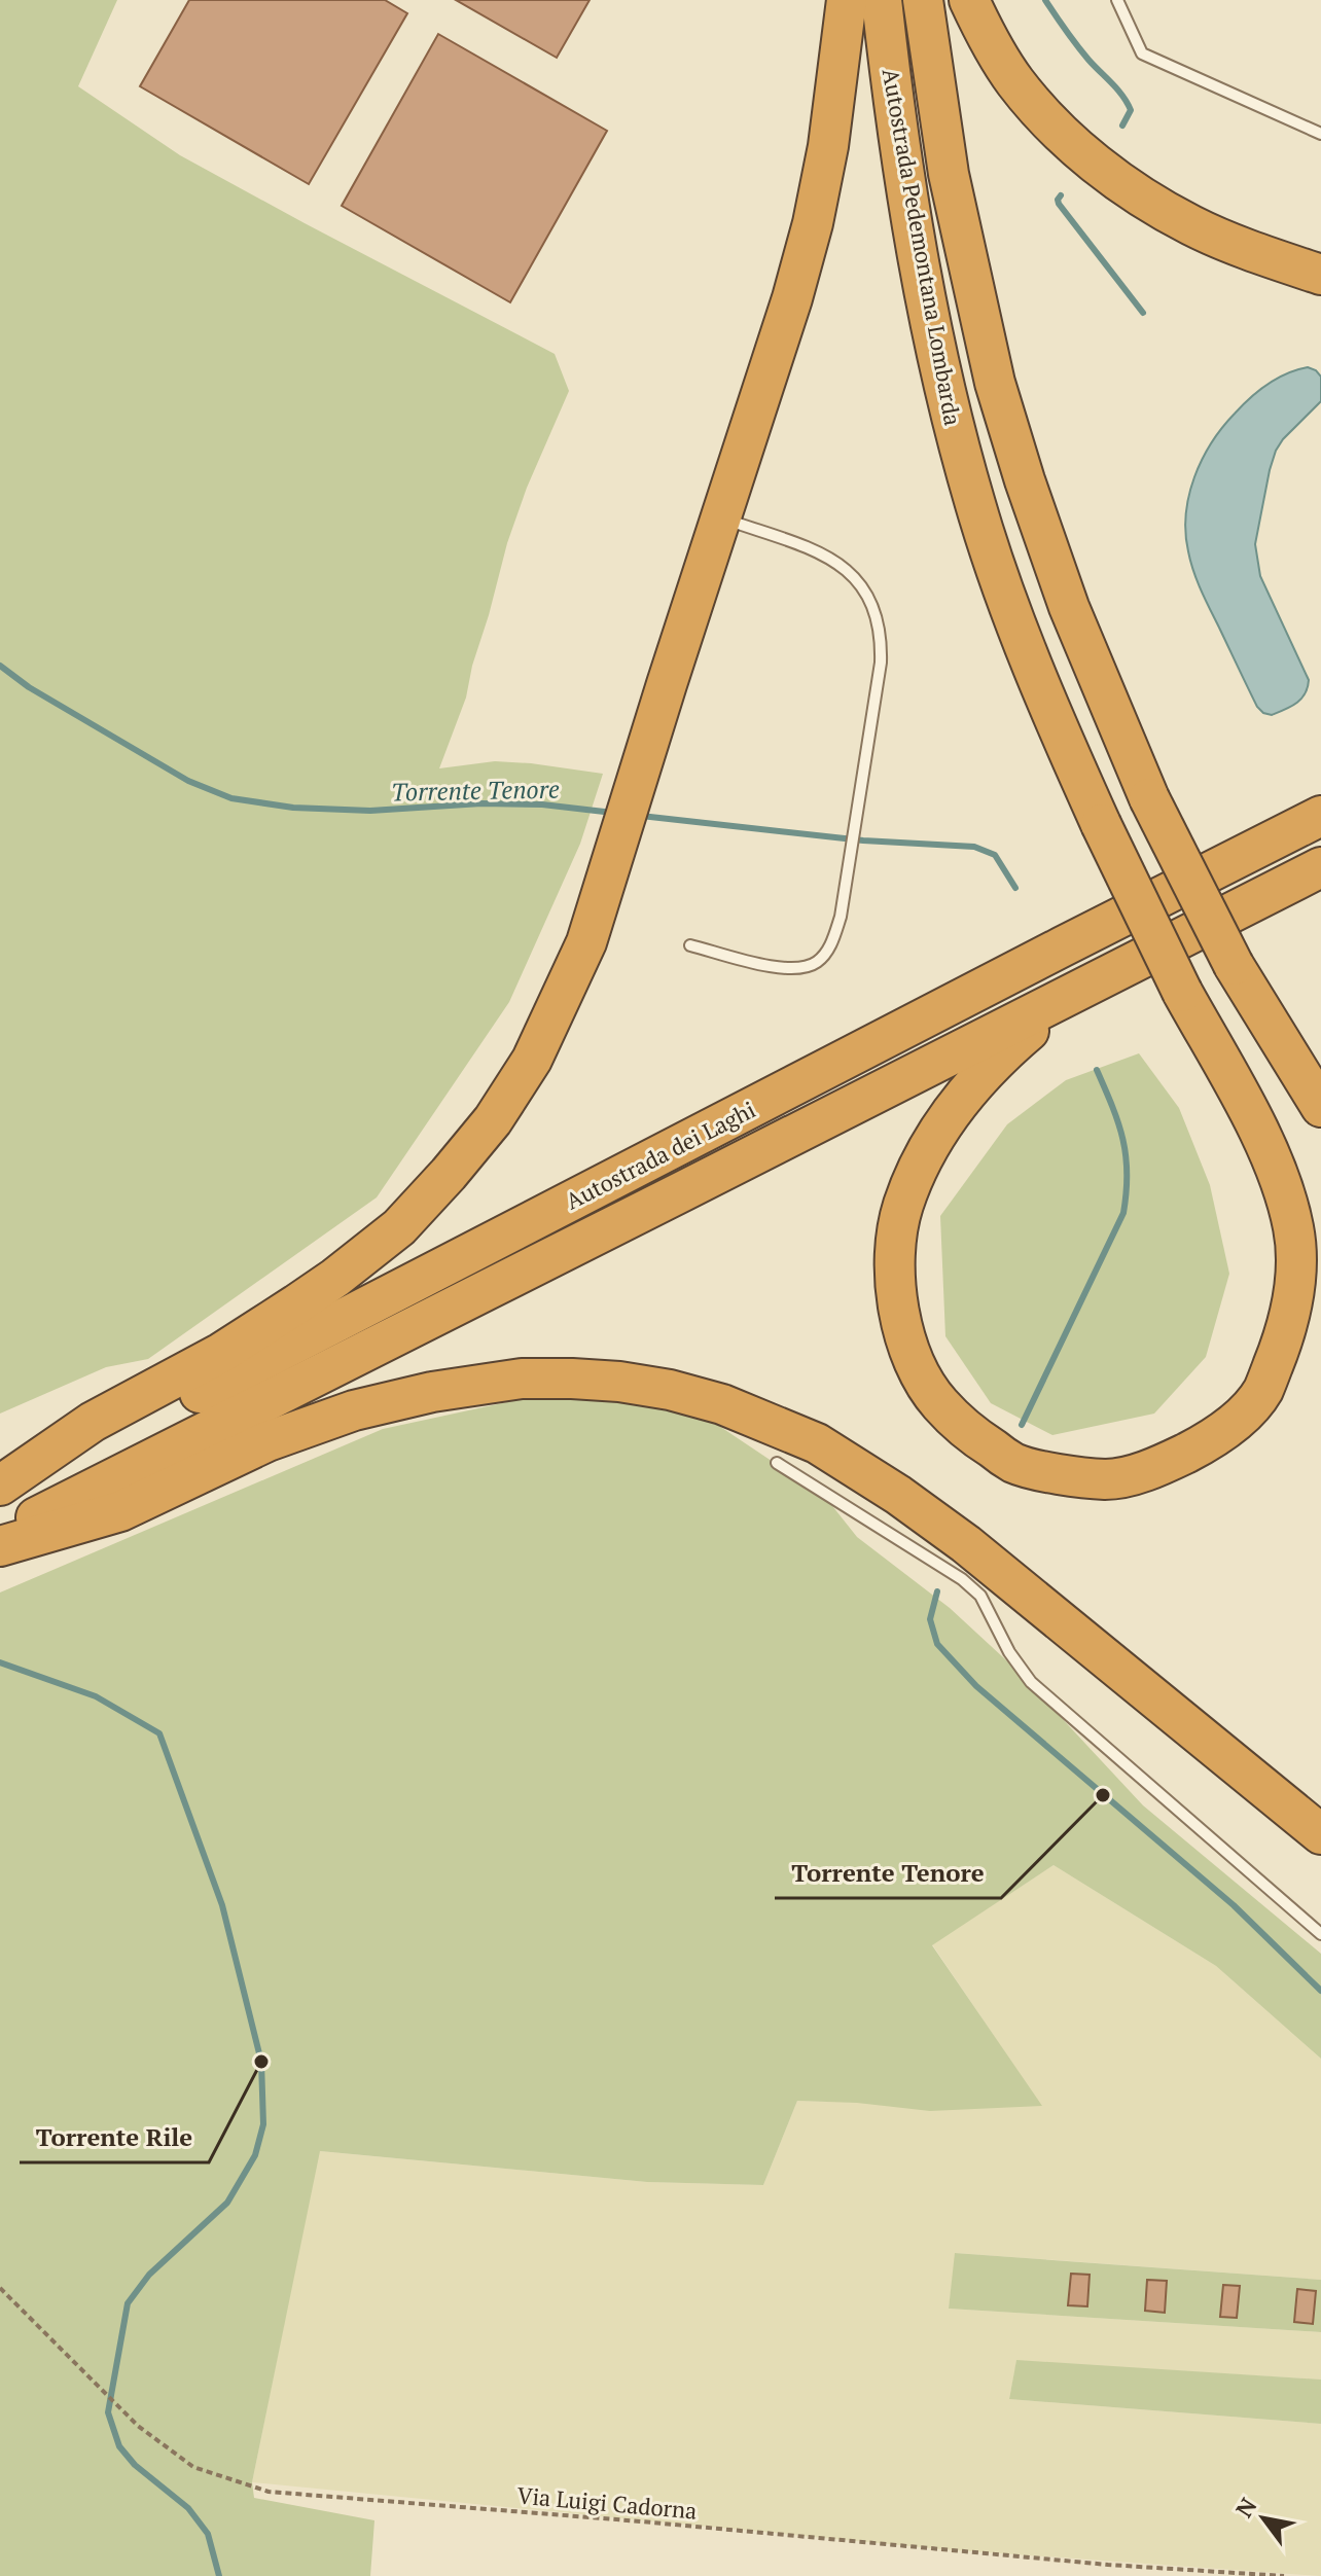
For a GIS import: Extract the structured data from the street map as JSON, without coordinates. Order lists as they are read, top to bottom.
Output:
{
  "streets": {
    "highway": ["Autostrada Pedemontana Lombarda", "Autostrada dei Laghi"],
    "path": ["Via Luigi Cadorna"]
  },
  "crossings": [
    ["Autostrada Pedemontana Lombarda", "Autostrada dei Laghi"]
  ],
  "water": ["Torrente Tenore"],
  "places": ["Torrente Tenore", "Torrente Rile"],
  "north": "top left"
}
